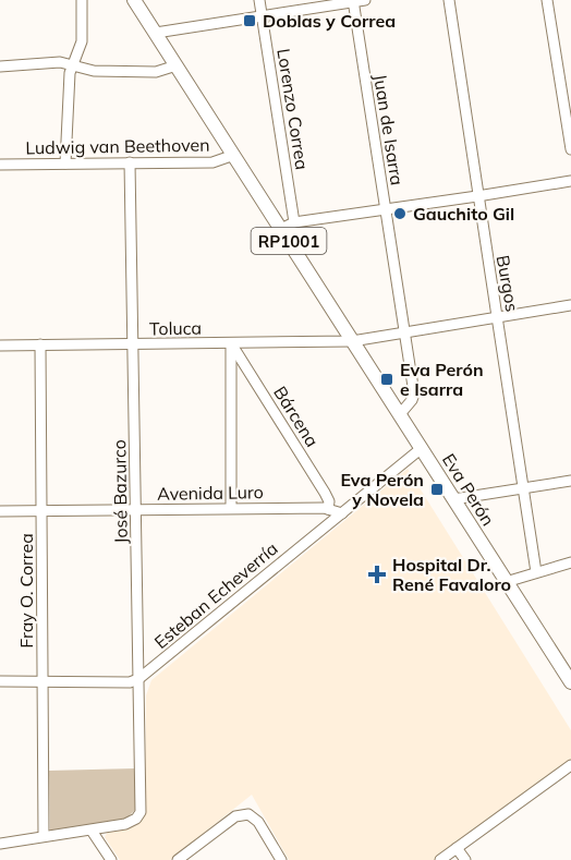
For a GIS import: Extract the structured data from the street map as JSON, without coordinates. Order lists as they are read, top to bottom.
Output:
{
  "streets": {
    "main road": ["RP1001", "Eva Perón"],
    "street": [
      "Lorenzo Correa",
      "Juan de Isarra",
      "Ludwig van Beethoven",
      "Burgos",
      "Toluca",
      "Bárcena",
      "José Bazurco",
      "Avenida Luro",
      "Fray O. Correa",
      "Esteban Echeverría"
    ]
  },
  "crossings": [
    ["Juan de Isarra", "RP1001"],
    ["Juan de Isarra", "Toluca"],
    ["Ludwig van Beethoven", "RP1001"],
    ["Ludwig van Beethoven", "José Bazurco"],
    ["RP1001", "Toluca"],
    ["RP1001", "Eva Perón"],
    ["RP1001", "Esteban Echeverría"],
    ["Burgos", "Toluca"],
    ["Toluca", "Bárcena"],
    ["Toluca", "José Bazurco"],
    ["Toluca", "Fray O. Correa"],
    ["Bárcena", "Avenida Luro"],
    ["Eva Perón", "Esteban Echeverría"],
    ["José Bazurco", "Avenida Luro"],
    ["José Bazurco", "Esteban Echeverría"],
    ["Avenida Luro", "Fray O. Correa"],
    ["Avenida Luro", "Esteban Echeverría"]
  ],
  "places": {
    "transit": ["Doblas y Correa", "Eva Perón e Isarra", "Eva Perón y Novela"],
    "other": ["Gauchito Gil"],
    "health": ["Hospital Dr. René Favaloro"]
  }
}
